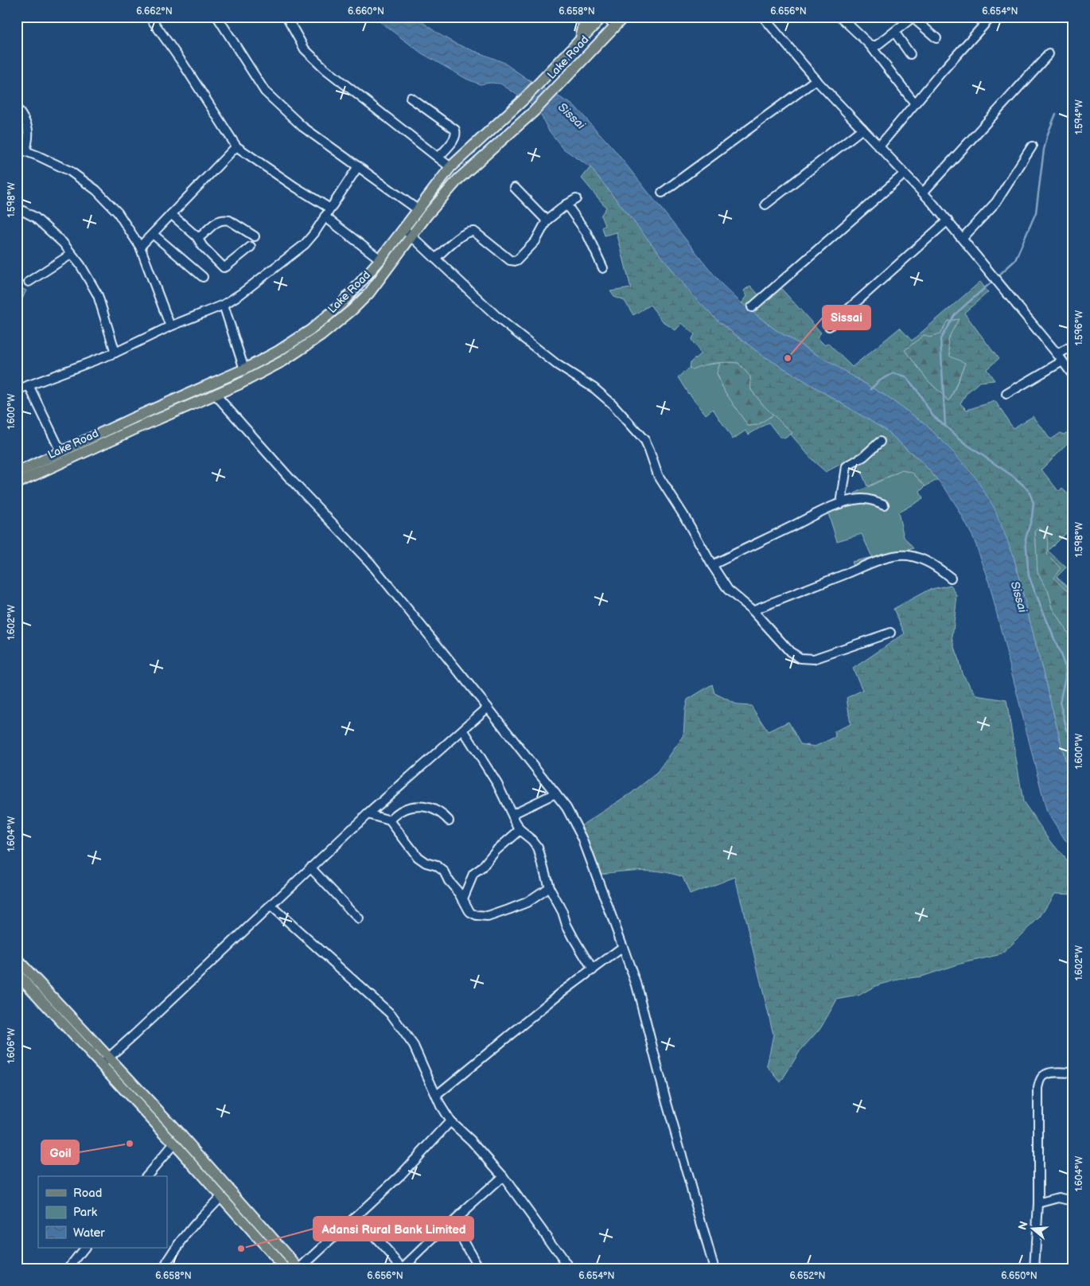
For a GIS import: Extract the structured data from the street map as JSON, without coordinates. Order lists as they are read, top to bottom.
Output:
{
  "streets": {
    "main road": ["Lake Road"]
  },
  "water": ["Sissai"],
  "places": ["Sissai", "Goil", "Adansi Rural Bank Limited"],
  "legend": ["Road", "Park", "Water"],
  "north": "left",
  "coordinates": [
    "6.662°N",
    "6.660°N",
    "6.658°N",
    "6.656°N",
    "6.654°N",
    "1.594°W",
    "1.598°W",
    "1.596°W",
    "1.600°W",
    "1.602°W",
    "1.604°W",
    "1.606°W",
    "6.652°N",
    "6.650°N"
  ]
}
